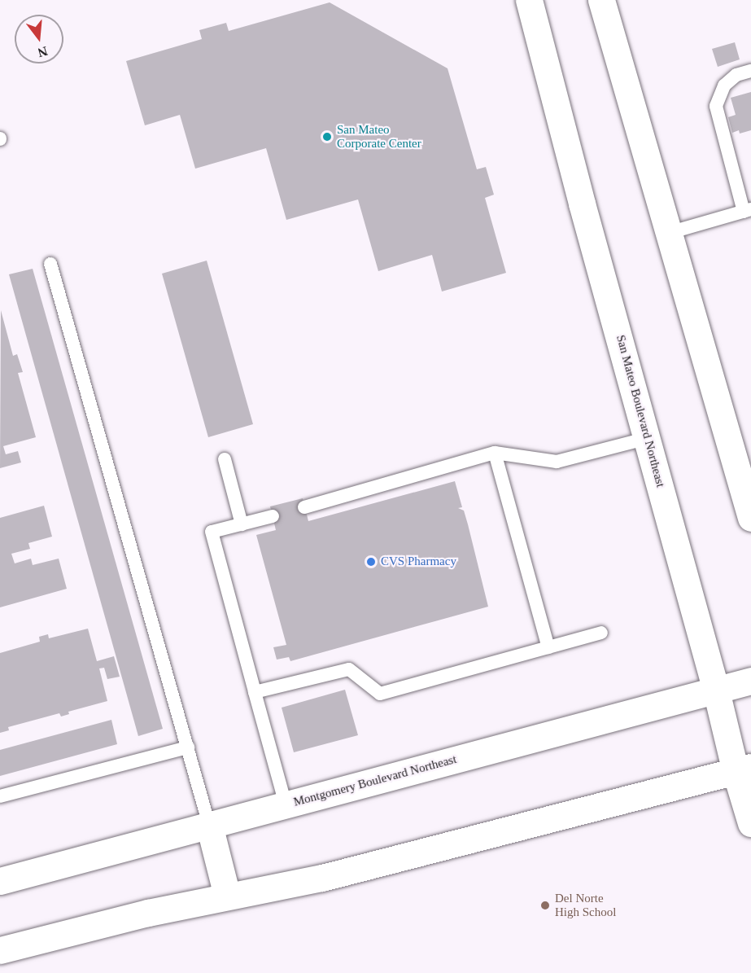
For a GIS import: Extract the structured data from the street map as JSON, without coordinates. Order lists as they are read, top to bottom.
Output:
{
  "streets": {
    "main road": ["San Mateo Boulevard Northeast", "Montgomery Boulevard Northeast"]
  },
  "crossings": [
    ["San Mateo Boulevard Northeast", "Montgomery Boulevard Northeast"]
  ],
  "places": ["San Mateo Corporate Center", "CVS Pharmacy", "Del Norte High School"],
  "north": "bottom"
}
